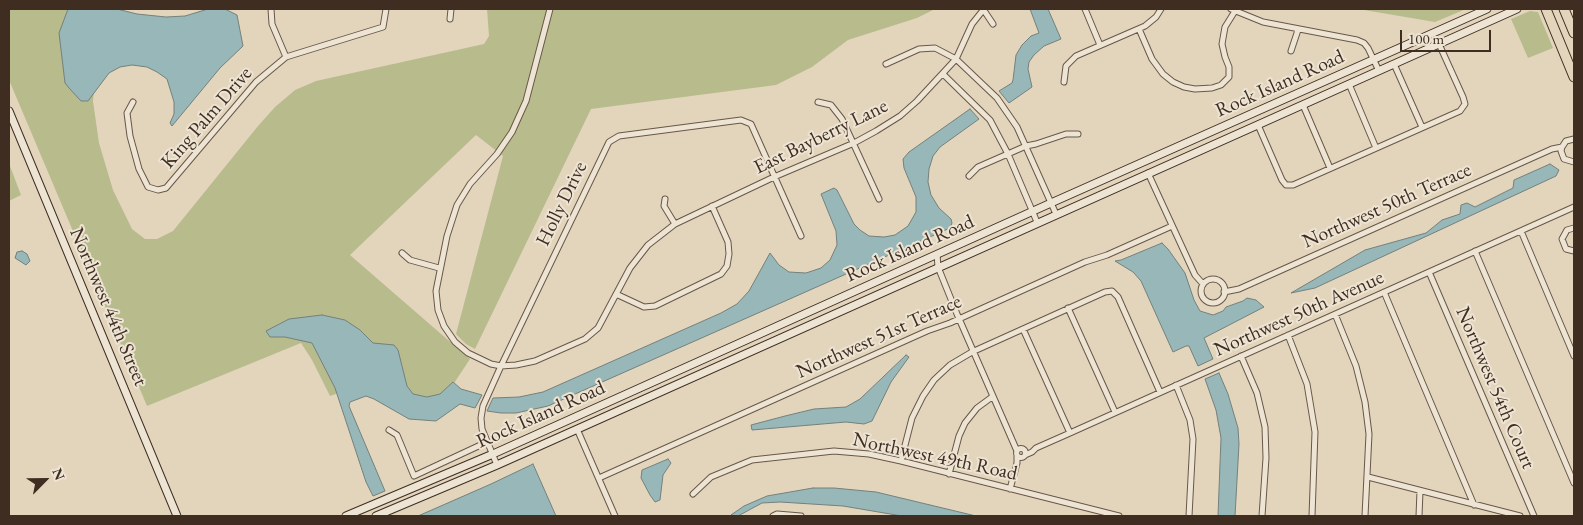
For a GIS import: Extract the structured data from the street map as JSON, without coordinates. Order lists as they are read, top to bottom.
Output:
{
  "streets": {
    "main road": ["Rock Island Road", "Northwest 44th Street"],
    "street": [
      "King Palm Drive",
      "East Bayberry Lane",
      "Holly Drive",
      "Northwest 50th Terrace",
      "Northwest 50th Avenue",
      "Northwest 51st Terrace",
      "Northwest 54th Court",
      "Northwest 49th Road"
    ]
  },
  "crossings": [
    ["Rock Island Road", "Holly Drive"],
    ["East Bayberry Lane", "Holly Drive"],
    ["Northwest 50th Avenue", "Northwest 54th Court"]
  ],
  "scale_bar": "100 m",
  "north": "top right"
}
